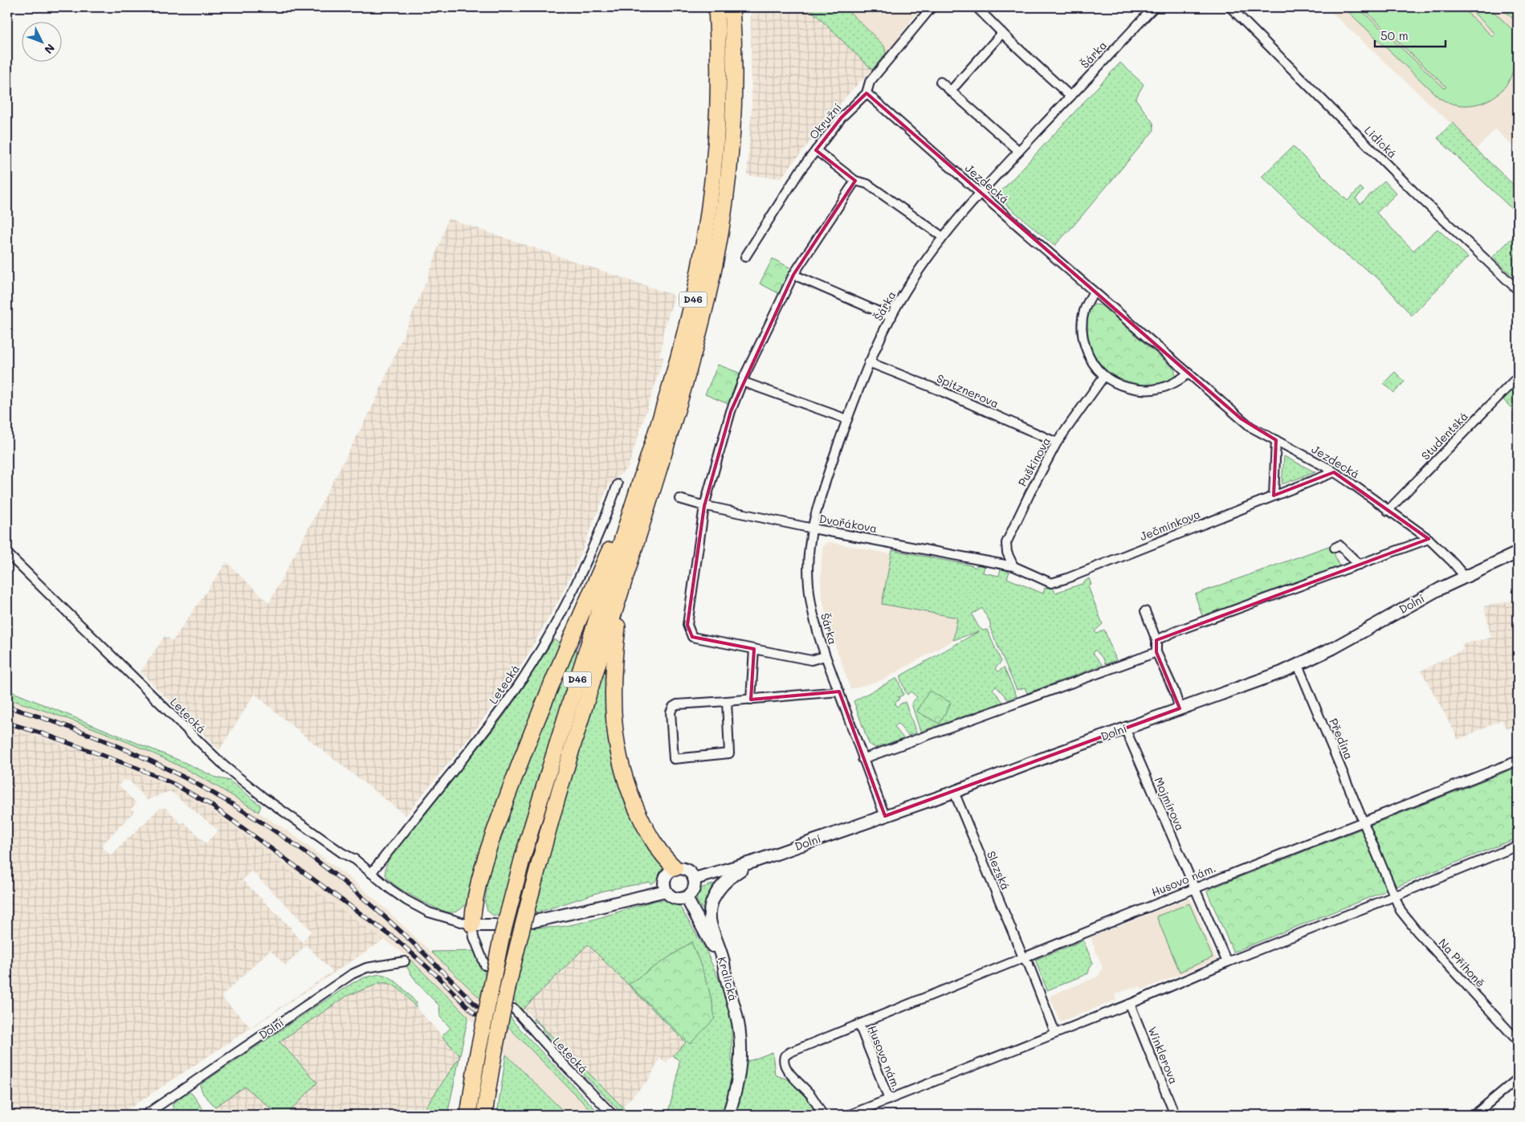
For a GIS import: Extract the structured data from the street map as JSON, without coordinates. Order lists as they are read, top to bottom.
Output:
{
  "streets": {
    "highway": ["D46"],
    "main road": ["Dolní", "Kralická"],
    "street": [
      "Šárka",
      "Okružní",
      "Lidická",
      "Jezdecká",
      "Spitznerova",
      "Studentská",
      "Puškinova",
      "Dvořákova",
      "Ječmínkova",
      "Letecká",
      "Předina",
      "Mojmírova",
      "Slezská",
      "Husovo nám.",
      "Na Příhoně",
      "Winklerova"
    ]
  },
  "crossings": [
    ["Šárka", "Jezdecká"],
    ["Šárka", "Spitznerova"],
    ["Šárka", "Dvořákova"],
    ["Šárka", "Dolní"],
    ["Okružní", "Jezdecká"],
    ["Jezdecká", "Studentská"],
    ["Jezdecká", "Ječmínkova"],
    ["Jezdecká", "Dolní"],
    ["Spitznerova", "Puškinova"],
    ["Puškinova", "Dvořákova"],
    ["Puškinova", "Ječmínkova"],
    ["Dvořákova", "Ječmínkova"],
    ["Dolní", "Předina"],
    ["Dolní", "Mojmírova"],
    ["Dolní", "Slezská"],
    ["Dolní", "Kralická"],
    ["Předina", "Husovo nám."],
    ["Předina", "Na Příhoně"],
    ["Mojmírova", "Husovo nám."],
    ["Slezská", "Husovo nám."],
    ["Husovo nám.", "Na Příhoně"],
    ["Husovo nám.", "Winklerova"]
  ],
  "scale_bar": "50 m",
  "north": "bottom right"
}
